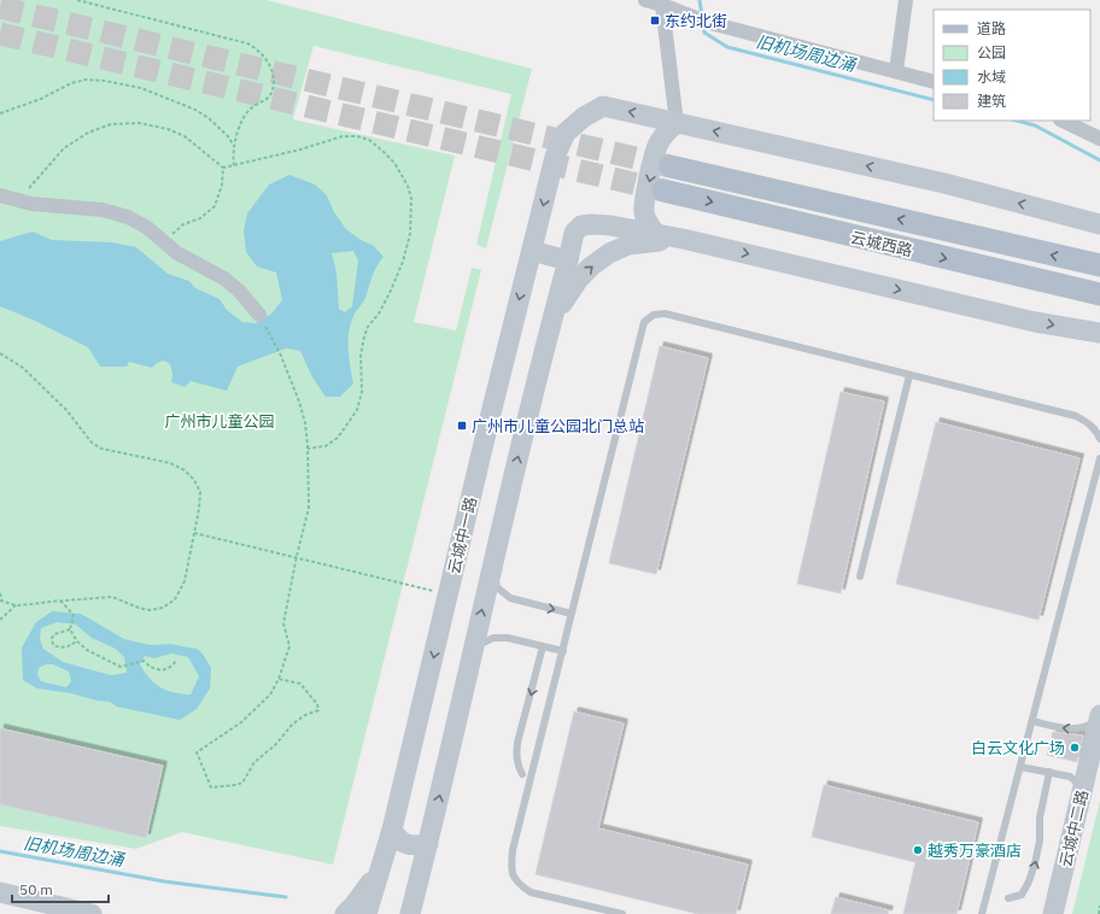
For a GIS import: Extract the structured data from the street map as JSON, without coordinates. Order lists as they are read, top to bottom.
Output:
{
  "streets": {
    "main road": ["云城西路", "云城中一路", "云城中二路"]
  },
  "water": ["旧机场周边涌"],
  "parks": ["广州市儿童公园"],
  "places": {
    "transit": ["东约北街", "广州市儿童公园北门总站"],
    "other": ["白云文化广场", "越秀万豪酒店"]
  },
  "legend": [
    "道路",
    "公园",
    "水域",
    "建筑"
  ],
  "scale_bar": "50 m"
}
